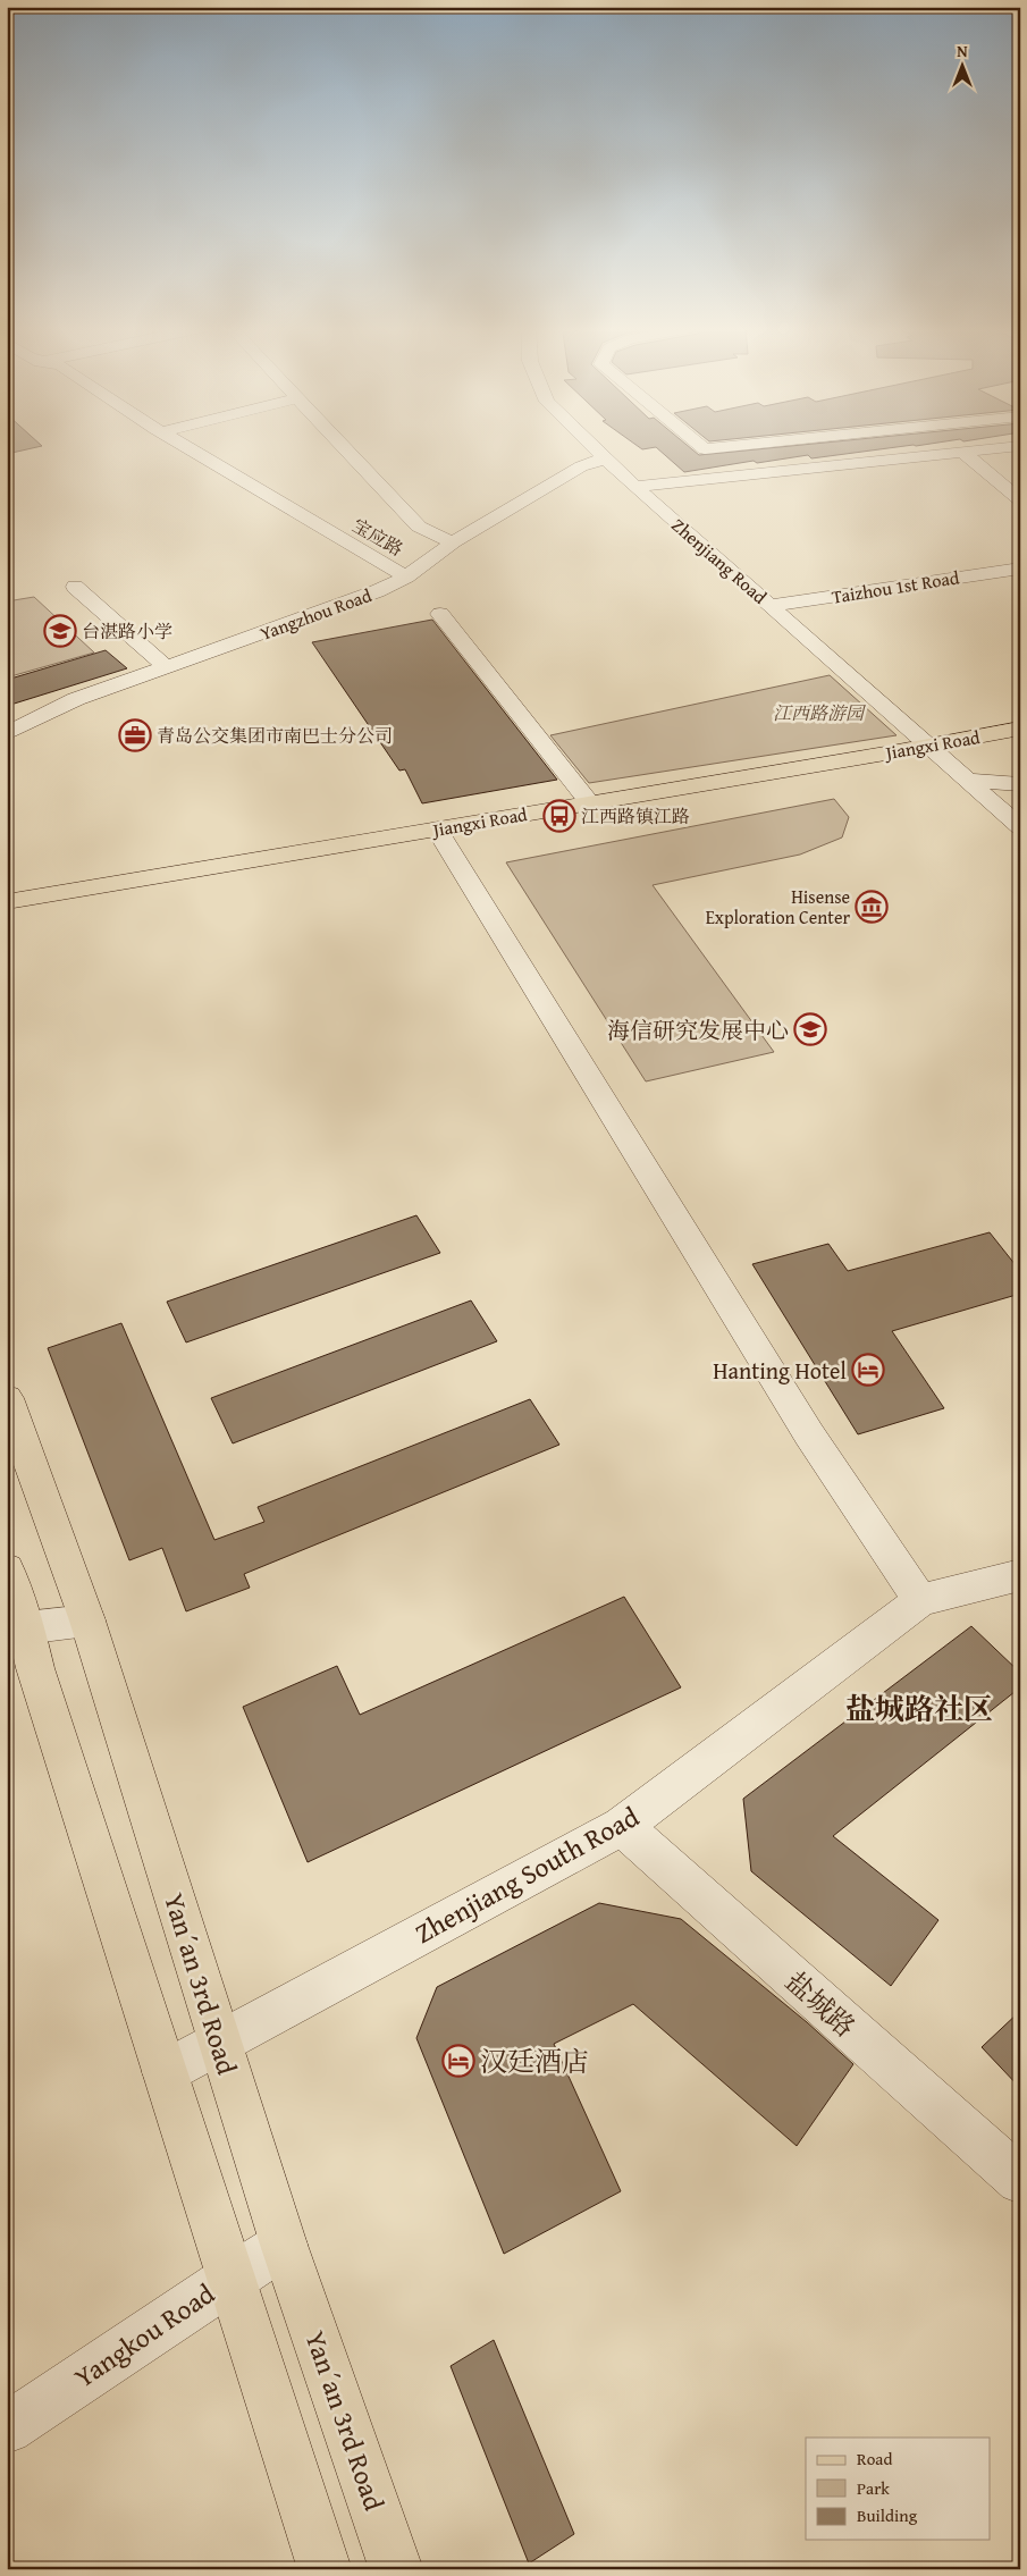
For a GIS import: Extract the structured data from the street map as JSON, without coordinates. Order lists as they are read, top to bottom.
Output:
{
  "streets": {
    "main road": ["Jiangxi Road", "Yan´an 3rd Road"],
    "street": [
      "宝应路",
      "Zhenjiang Road",
      "Taizhou 1st Road",
      "Yangzhou Road",
      "Zhenjiang South Road",
      "盐城路",
      "Yangkou Road"
    ]
  },
  "crossings": [
    ["宝应路", "Yangzhou Road"],
    ["Zhenjiang Road", "Taizhou 1st Road"],
    ["Zhenjiang Road", "Yangzhou Road"],
    ["Zhenjiang Road", "Jiangxi Road"],
    ["Zhenjiang South Road", "Yan´an 3rd Road"],
    ["Zhenjiang South Road", "盐城路"],
    ["Yan´an 3rd Road", "Yangkou Road"]
  ],
  "districts": ["盐城路社区"],
  "parks": ["江西路游园"],
  "places": {
    "school or university": ["台湛路小学", "海信研究发展中心"],
    "office": ["青岛公交集团市南巴士分公司"],
    "bus stop": ["江西路镇江路"],
    "museum": ["Hisense Exploration Center"],
    "hotel": ["Hanting Hotel", "汉廷酒店"]
  },
  "legend": ["Road", "Park", "Building"],
  "north": "top"
}
